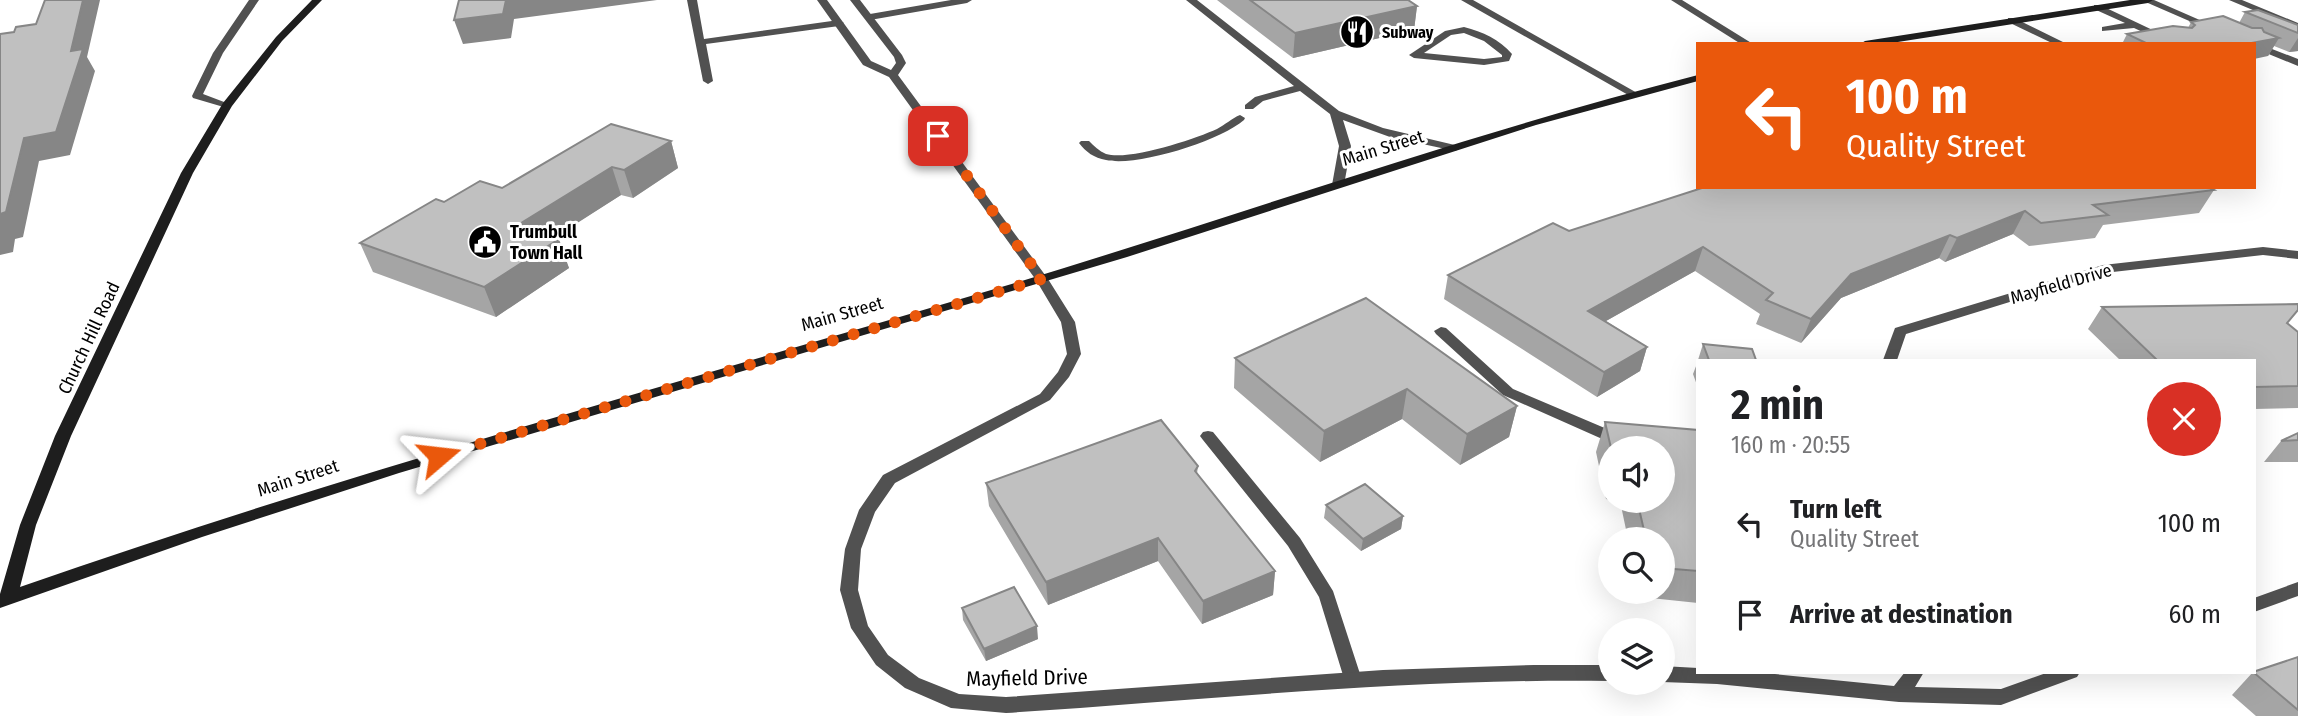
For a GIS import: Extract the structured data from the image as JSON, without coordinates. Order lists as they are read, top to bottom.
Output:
{
  "streets": {
    "main road": ["Main Street", "Church Hill Road"],
    "street": ["Mayfield Drive"]
  },
  "crossings": [
    ["Main Street", "Mayfield Drive"],
    ["Main Street", "Church Hill Road"]
  ],
  "places": {
    "restaurant": ["Subway"],
    "public building": ["Trumbull Town Hall"]
  },
  "page": {
    "turn": ["100 m", "Quality Street"],
    "heading": ["2 min", "160 m · 20:55"],
    "list": [
      {
        "name": "Turn left",
        "note": "Quality Street",
        "value": "100 m"
      },
      {
        "name": "Arrive at destination",
        "value": "60 m"
      }
    ]
  }
}
